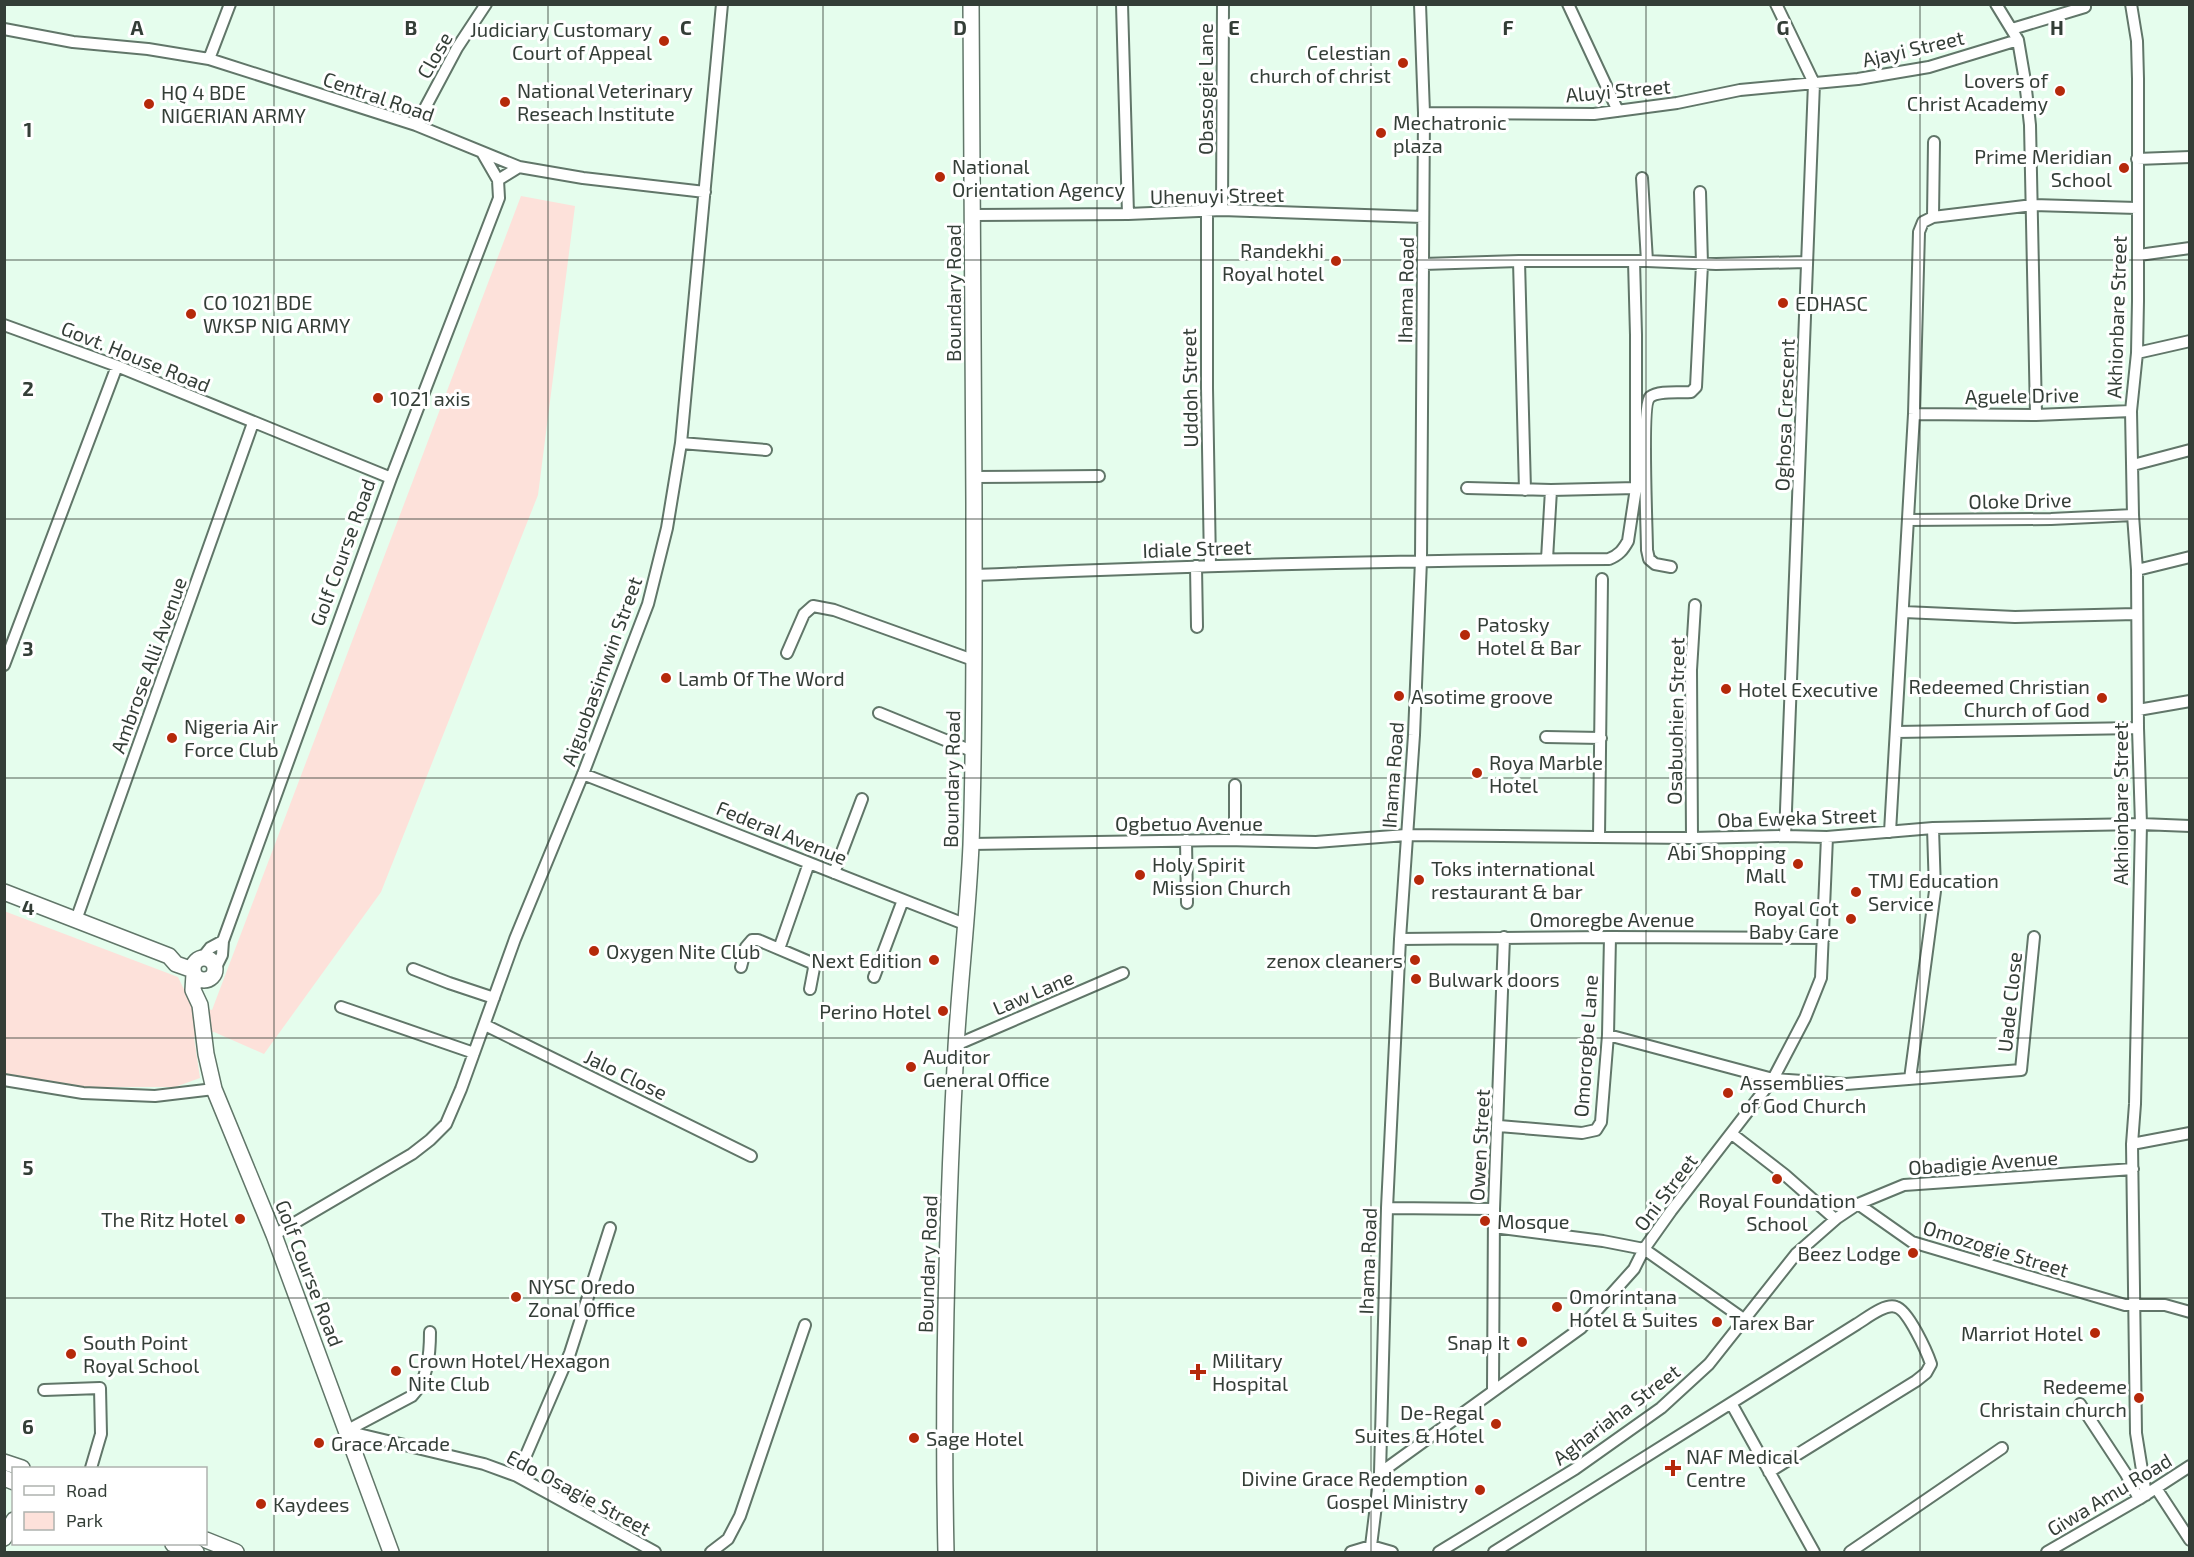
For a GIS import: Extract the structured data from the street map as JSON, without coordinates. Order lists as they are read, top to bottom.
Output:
{
  "streets": {
    "street": [
      "Ajayi Street",
      "Close",
      "Obasogie Lane",
      "Aluyi Street",
      "Central Road",
      "Uhenuyi Street",
      "Ihama Road",
      "Boundary Road",
      "Akhionbare Street",
      "Govt. House Road",
      "Uddoh Street",
      "Aguele Drive",
      "Oghosa Crescent",
      "Oloke Drive",
      "Idiale Street",
      "Golf Course Road",
      "Ambrose Alli Avenue",
      "Aiguobasimwin Street",
      "Osabuohien Street",
      "Oba Eweka Street",
      "Ogbetuo Avenue",
      "Federal Avenue",
      "Omoregbe Avenue",
      "Law Lane",
      "Uade Close",
      "Omorogbe Lane",
      "Jalo Close",
      "Owen Street",
      "Obadigie Avenue",
      "Oni Street",
      "Omozogie Street",
      "Aghariaha Street",
      "Edo Osagie Street",
      "Giwa Amu Road"
    ]
  },
  "crossings": [
    ["Ajayi Street", "Aluyi Street"],
    ["Ajayi Street", "Oghosa Crescent"],
    ["Close", "Central Road"],
    ["Obasogie Lane", "Uhenuyi Street"],
    ["Aluyi Street", "Ihama Road"],
    ["Aluyi Street", "Oghosa Crescent"],
    ["Central Road", "Aiguobasimwin Street"],
    ["Uhenuyi Street", "Ihama Road"],
    ["Uhenuyi Street", "Boundary Road"],
    ["Uhenuyi Street", "Uddoh Street"],
    ["Ihama Road", "Idiale Street"],
    ["Ihama Road", "Oba Eweka Street"],
    ["Ihama Road", "Ogbetuo Avenue"],
    ["Ihama Road", "Omoregbe Avenue"],
    ["Ihama Road", "Oni Street"],
    ["Boundary Road", "Idiale Street"],
    ["Boundary Road", "Ogbetuo Avenue"],
    ["Boundary Road", "Federal Avenue"],
    ["Boundary Road", "Law Lane"],
    ["Akhionbare Street", "Aguele Drive"],
    ["Akhionbare Street", "Oloke Drive"],
    ["Akhionbare Street", "Oba Eweka Street"],
    ["Akhionbare Street", "Obadigie Avenue"],
    ["Akhionbare Street", "Omozogie Street"],
    ["Akhionbare Street", "Giwa Amu Road"],
    ["Govt. House Road", "Golf Course Road"],
    ["Govt. House Road", "Ambrose Alli Avenue"],
    ["Uddoh Street", "Idiale Street"],
    ["Oghosa Crescent", "Oba Eweka Street"],
    ["Golf Course Road", "Aiguobasimwin Street"],
    ["Golf Course Road", "Edo Osagie Street"],
    ["Aiguobasimwin Street", "Federal Avenue"],
    ["Aiguobasimwin Street", "Jalo Close"],
    ["Osabuohien Street", "Oba Eweka Street"],
    ["Oba Eweka Street", "Ogbetuo Avenue"],
    ["Oba Eweka Street", "Oni Street"],
    ["Omoregbe Avenue", "Omorogbe Lane"],
    ["Omoregbe Avenue", "Owen Street"],
    ["Omoregbe Avenue", "Oni Street"],
    ["Omorogbe Lane", "Owen Street"],
    ["Owen Street", "Oni Street"],
    ["Obadigie Avenue", "Omozogie Street"],
    ["Obadigie Avenue", "Aghariaha Street"]
  ],
  "places": {
    "other": [
      "Judiciary Customary Court of Appeal",
      "Celestian church of christ",
      "Lovers of Christ Academy",
      "National Veterinary Reseach Institute",
      "HQ 4 BDE NIGERIAN ARMY",
      "Mechatronic plaza",
      "Prime Meridian School",
      "National Orientation Agency",
      "Randekhi Royal hotel",
      "EDHASC",
      "CO 1021 BDE WKSP NIG ARMY",
      "1021 axis",
      "Patosky Hotel & Bar",
      "Lamb Of The Word",
      "Hotel Executive",
      "Asotime groove",
      "Redeemed Christian Church of God",
      "Nigeria Air Force Club",
      "Roya Marble Hotel",
      "Abi Shopping Mall",
      "Holy Spirit Mission Church",
      "Toks international restaurant & bar",
      "TMJ Education Service",
      "Royal Cot Baby Care",
      "Oxygen Nite Club",
      "Next Edition",
      "zenox cleaners",
      "Bulwark doors",
      "Perino Hotel",
      "Auditor General Office",
      "Assemblies of God Church",
      "Royal Foundation School",
      "The Ritz Hotel",
      "Mosque",
      "Beez Lodge",
      "NYSC Oredo Zonal Office",
      "Omorintana Hotel & Suites",
      "Tarex Bar",
      "Marriot Hotel",
      "Snap It",
      "South Point Royal School",
      "Crown Hotel/Hexagon Nite Club",
      "Redeeme Christain church",
      "De-Regal Suites & Hotel",
      "Sage Hotel",
      "Grace Arcade",
      "Divine Grace Redemption Gospel Ministry",
      "Kaydees"
    ],
    "health": ["Military Hospital", "NAF Medical Centre"]
  },
  "legend": ["Road", "Park"],
  "grid": {
    "columns": [
      "A",
      "B",
      "C",
      "D",
      "E",
      "F",
      "G",
      "H"
    ],
    "rows": [
      "1",
      "2",
      "3",
      "4",
      "5",
      "6"
    ]
  }
}
